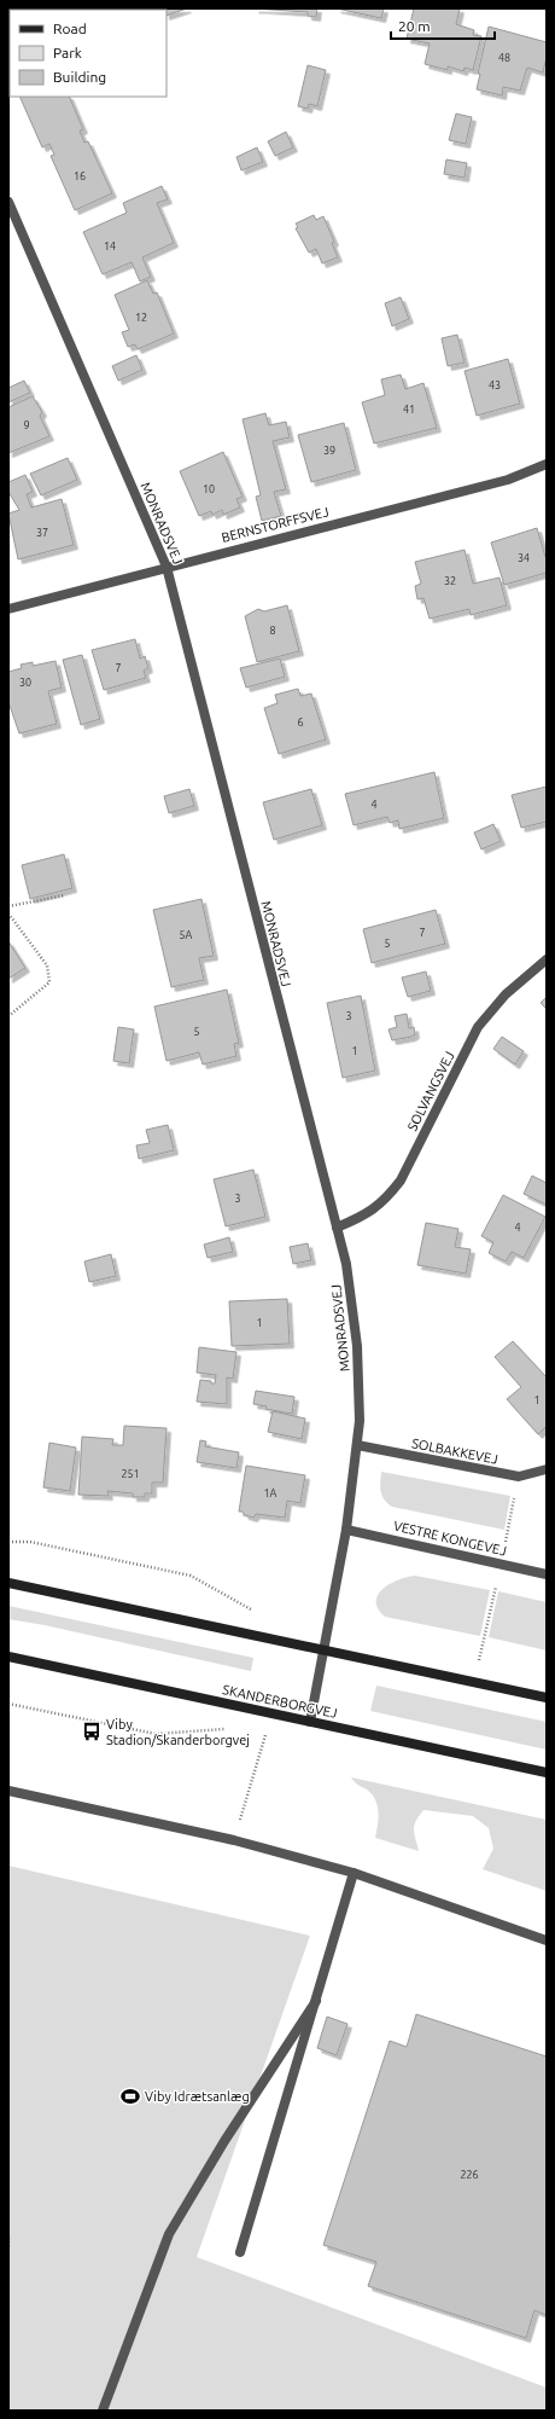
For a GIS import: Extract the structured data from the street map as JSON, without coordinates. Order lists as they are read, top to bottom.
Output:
{
  "streets": {
    "main road": ["SKANDERBORGVEJ"],
    "street": [
      "MONRADSVEJ",
      "BERNSTORFFSVEJ",
      "SOLVANGSVEJ",
      "SOLBAKKEVEJ",
      "VESTRE KONGEVEJ"
    ]
  },
  "crossings": [
    ["MONRADSVEJ", "BERNSTORFFSVEJ"],
    ["MONRADSVEJ", "SOLVANGSVEJ"],
    ["MONRADSVEJ", "SOLBAKKEVEJ"],
    ["MONRADSVEJ", "VESTRE KONGEVEJ"],
    ["MONRADSVEJ", "SKANDERBORGVEJ"]
  ],
  "places": {
    "bus stop": ["Viby Stadion/Skanderborgvej"],
    "sports": ["Viby Idrætsanlæg"]
  },
  "house_numbers": [
    "48",
    "16",
    "14",
    "12",
    "43",
    "41",
    "9",
    "39",
    "10",
    "37",
    "34",
    "32",
    "8",
    "7",
    "30",
    "6",
    "4",
    "7",
    "5A",
    "5",
    "3",
    "5",
    "1",
    "3",
    "4",
    "1",
    "1",
    "251",
    "1A",
    "226"
  ],
  "legend": ["Road", "Park", "Building"],
  "scale_bar": "20 m"
}
